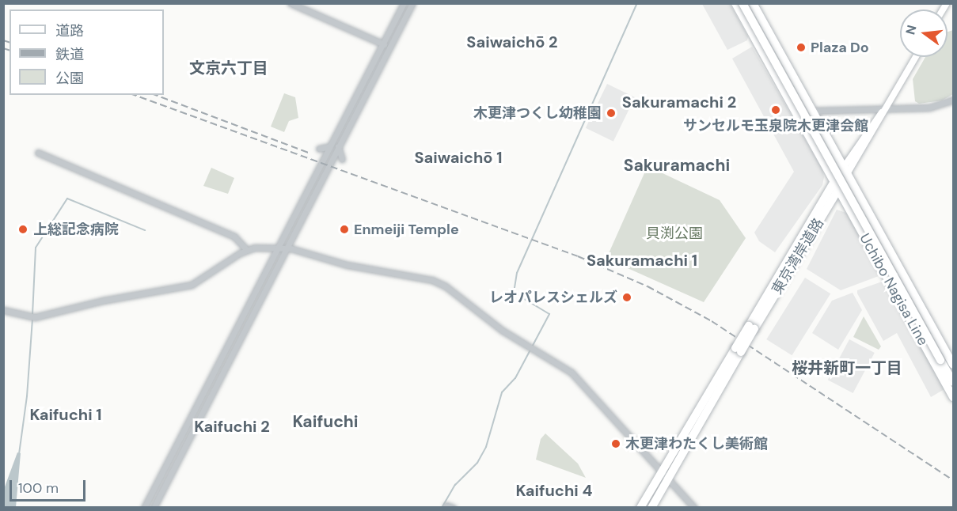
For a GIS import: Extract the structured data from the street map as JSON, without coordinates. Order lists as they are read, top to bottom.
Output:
{
  "streets": {
    "highway": ["東京湾岸道路", "Uchibo Nagisa Line"]
  },
  "crossings": [
    ["東京湾岸道路", "Uchibo Nagisa Line"]
  ],
  "districts": [
    "Saiwaichō 2",
    "文京六丁目",
    "Sakuramachi 2",
    "Saiwaichō 1",
    "Sakuramachi",
    "Sakuramachi 1",
    "桜井新町一丁目",
    "Kaifuchi 1",
    "Kaifuchi",
    "Kaifuchi 2",
    "Kaifuchi 4"
  ],
  "parks": ["貝渕公園"],
  "places": [
    "Plaza Do",
    "サンセルモ玉泉院木更津会館",
    "木更津つくし幼稚園",
    "上総記念病院",
    "Enmeiji Temple",
    "レオパレスシェルズ",
    "木更津わたくし美術館"
  ],
  "legend": ["道路", "鉄道", "公園"],
  "scale_bar": "100 m",
  "north": "left"
}
